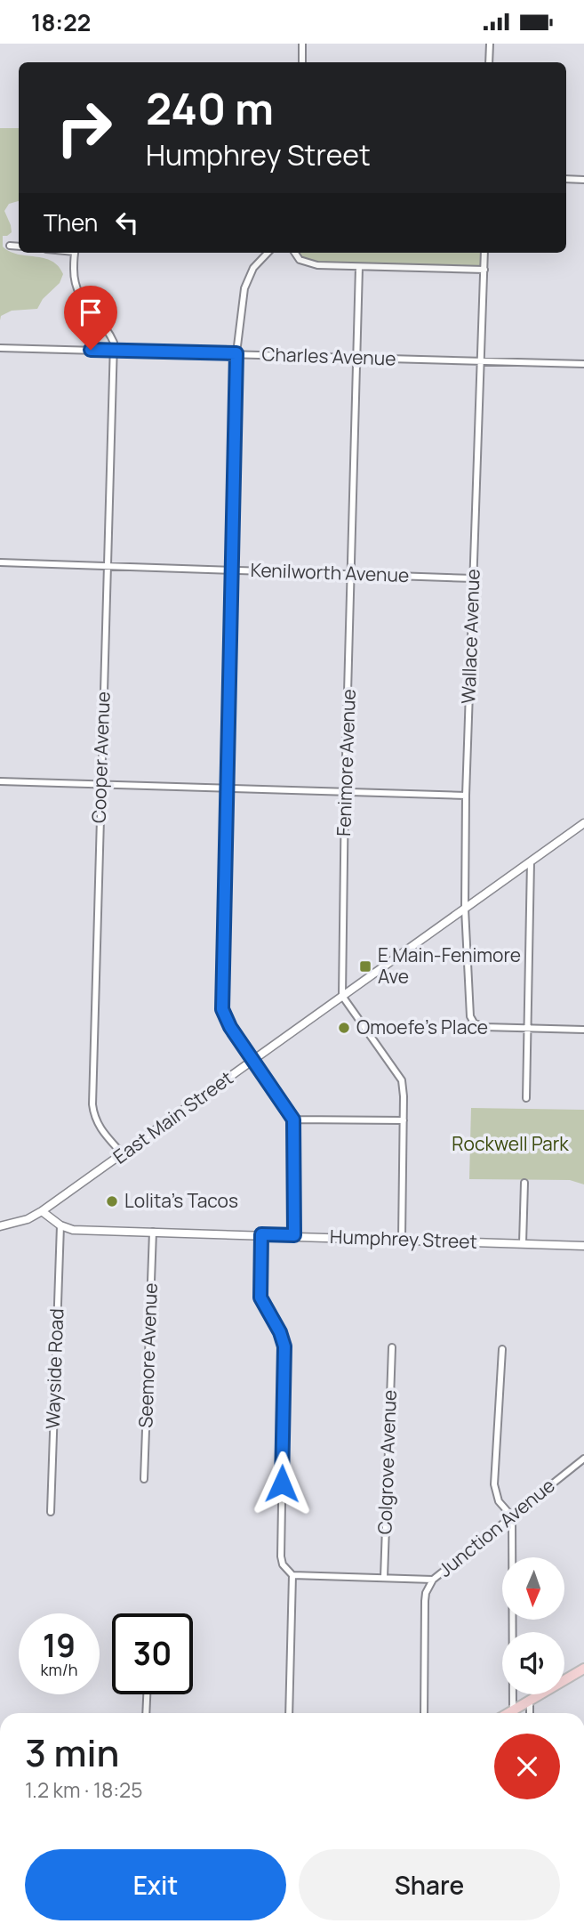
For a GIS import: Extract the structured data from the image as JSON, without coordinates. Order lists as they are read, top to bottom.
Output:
{
  "streets": {
    "street": [
      "Charles Avenue",
      "Kenilworth Avenue",
      "Wallace Avenue",
      "Cooper Avenue",
      "Fenimore Avenue",
      "East Main Street",
      "Humphrey Street",
      "Seemore Avenue",
      "Wayside Road",
      "Colgrove Avenue",
      "Junction Avenue"
    ]
  },
  "crossings": [
    ["Charles Avenue", "Wallace Avenue"],
    ["Charles Avenue", "Cooper Avenue"],
    ["Charles Avenue", "Fenimore Avenue"],
    ["Kenilworth Avenue", "Wallace Avenue"],
    ["Kenilworth Avenue", "Cooper Avenue"],
    ["Kenilworth Avenue", "Fenimore Avenue"],
    ["Wallace Avenue", "East Main Street"],
    ["Cooper Avenue", "East Main Street"],
    ["Fenimore Avenue", "East Main Street"],
    ["East Main Street", "Humphrey Street"],
    ["Humphrey Street", "Seemore Avenue"],
    ["Humphrey Street", "Wayside Road"],
    ["Colgrove Avenue", "Junction Avenue"]
  ],
  "parks": ["Rockwell Park"],
  "places": {
    "transit": ["E Main-Fenimore Ave"],
    "other": ["Omoefe's Place", "Lolita's Tacos"]
  },
  "north": "bottom",
  "page": {
    "status": "18:22",
    "turn": ["240 m", "Humphrey Street"],
    "then": "Then",
    "speed": "19 km/h",
    "limit": "30",
    "heading": ["3 min", "1.2 km · 18:25"],
    "buttons": ["Exit", "Share"]
  }
}
